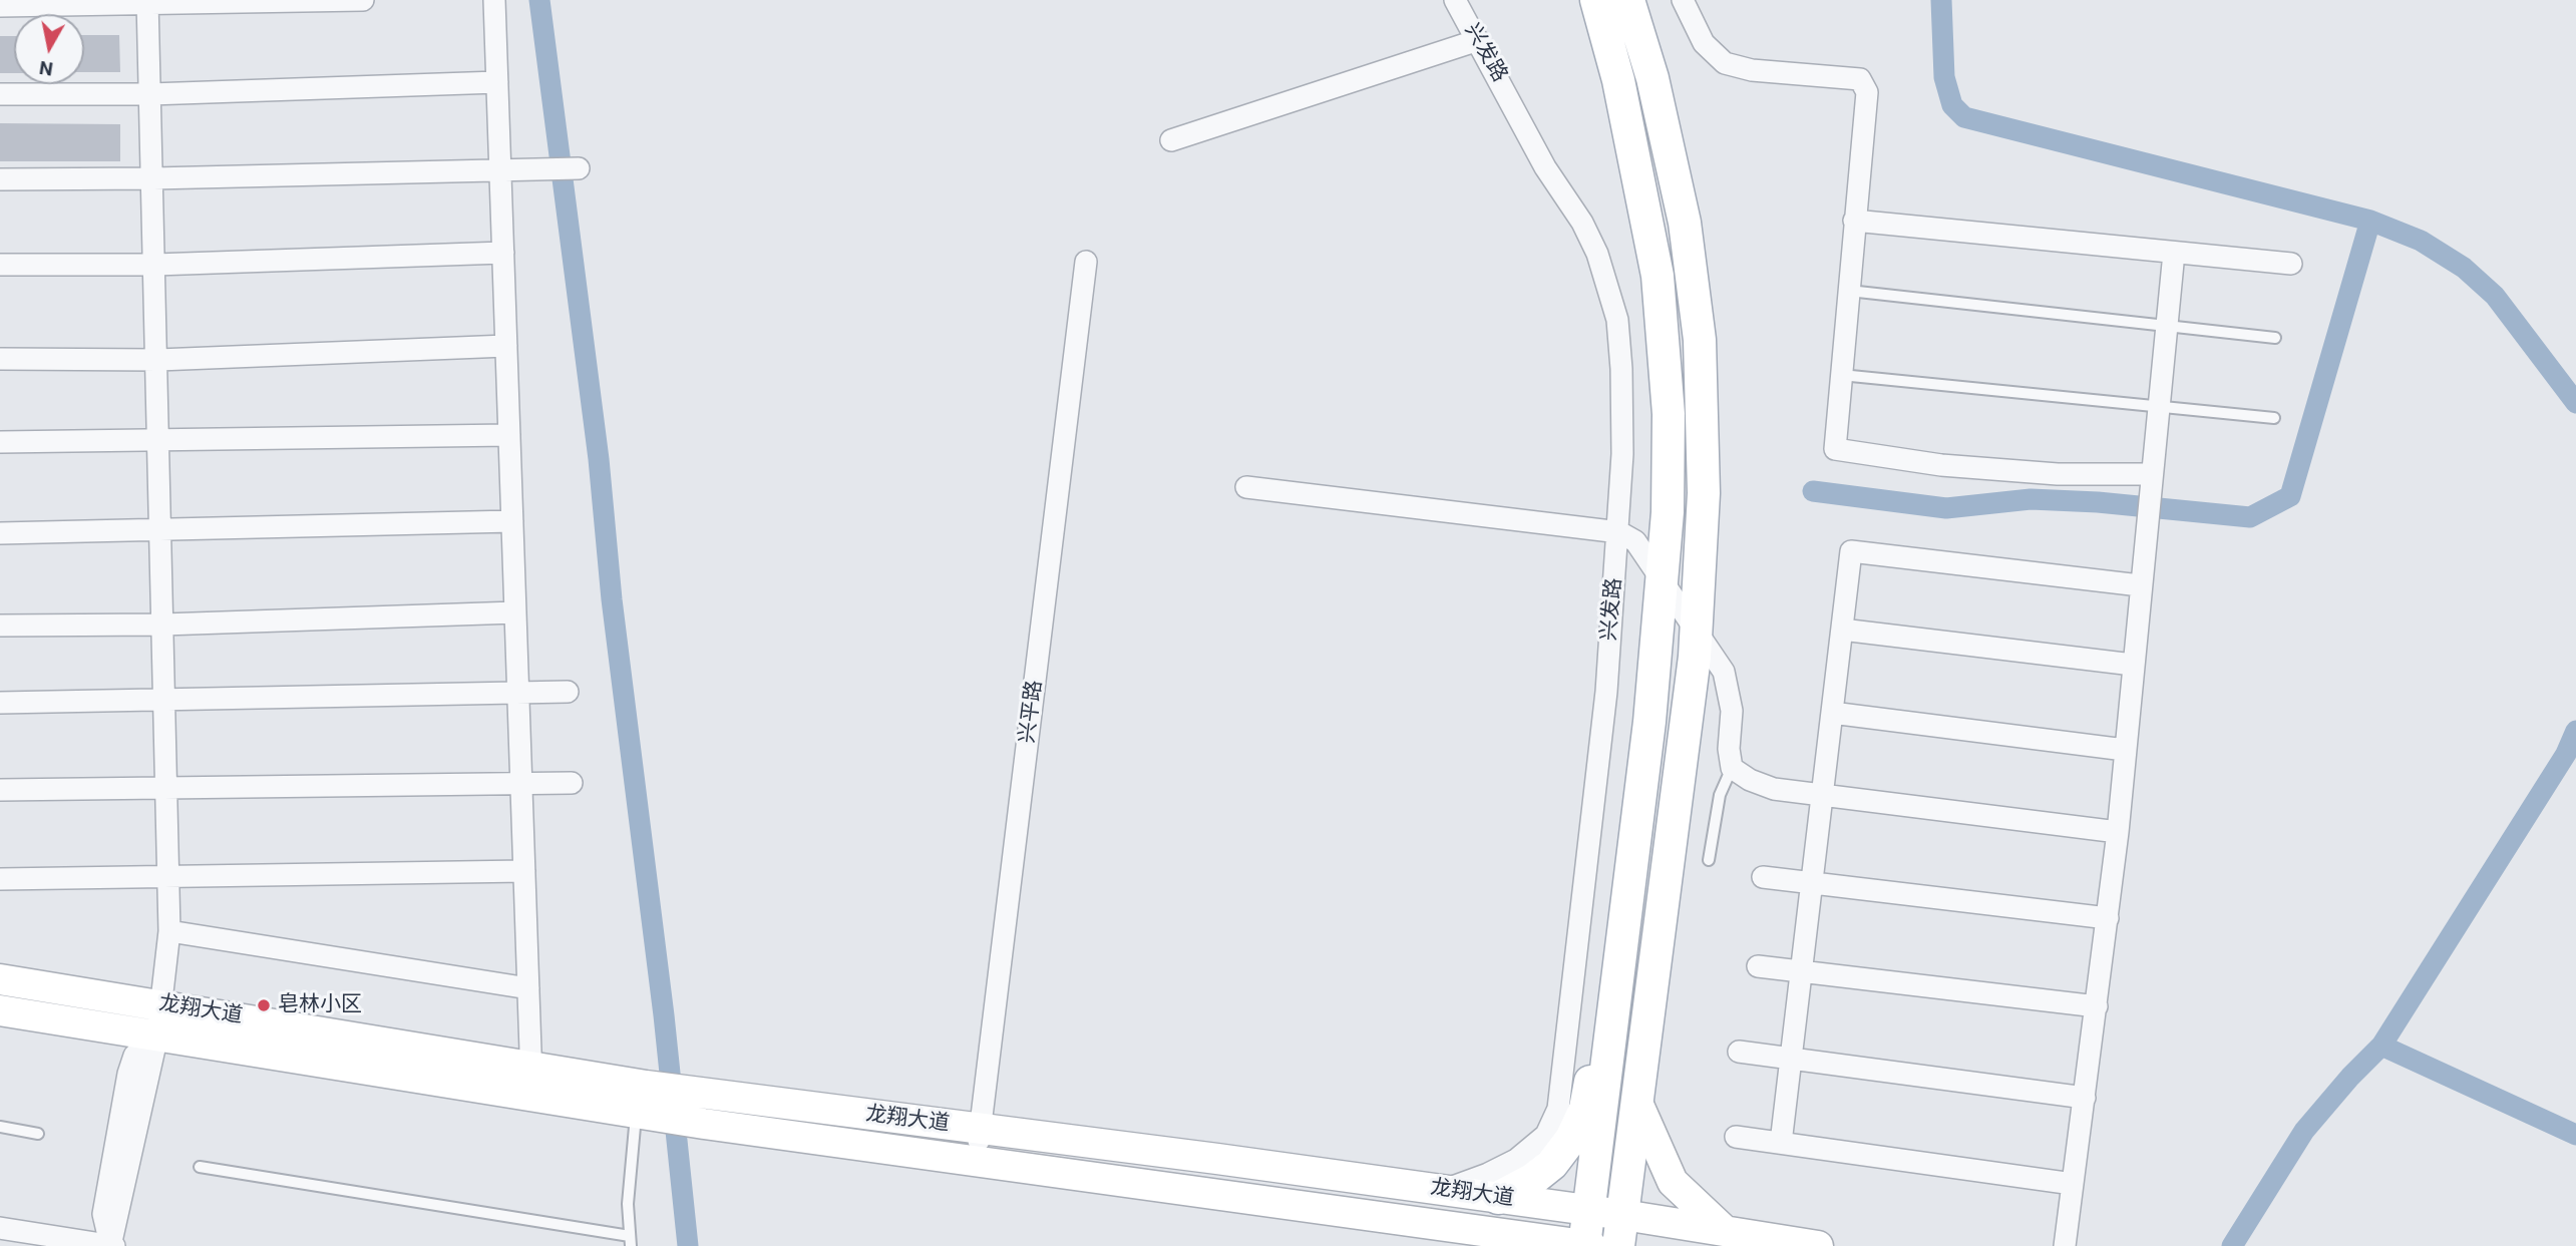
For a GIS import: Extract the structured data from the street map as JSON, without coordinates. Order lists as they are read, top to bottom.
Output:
{
  "streets": {
    "main road": ["龙翔大道"],
    "street": ["兴发路", "兴平路"]
  },
  "crossings": [
    ["兴发路", "龙翔大道"],
    ["兴平路", "龙翔大道"]
  ],
  "places": ["皂林小区"],
  "north": "bottom"
}
